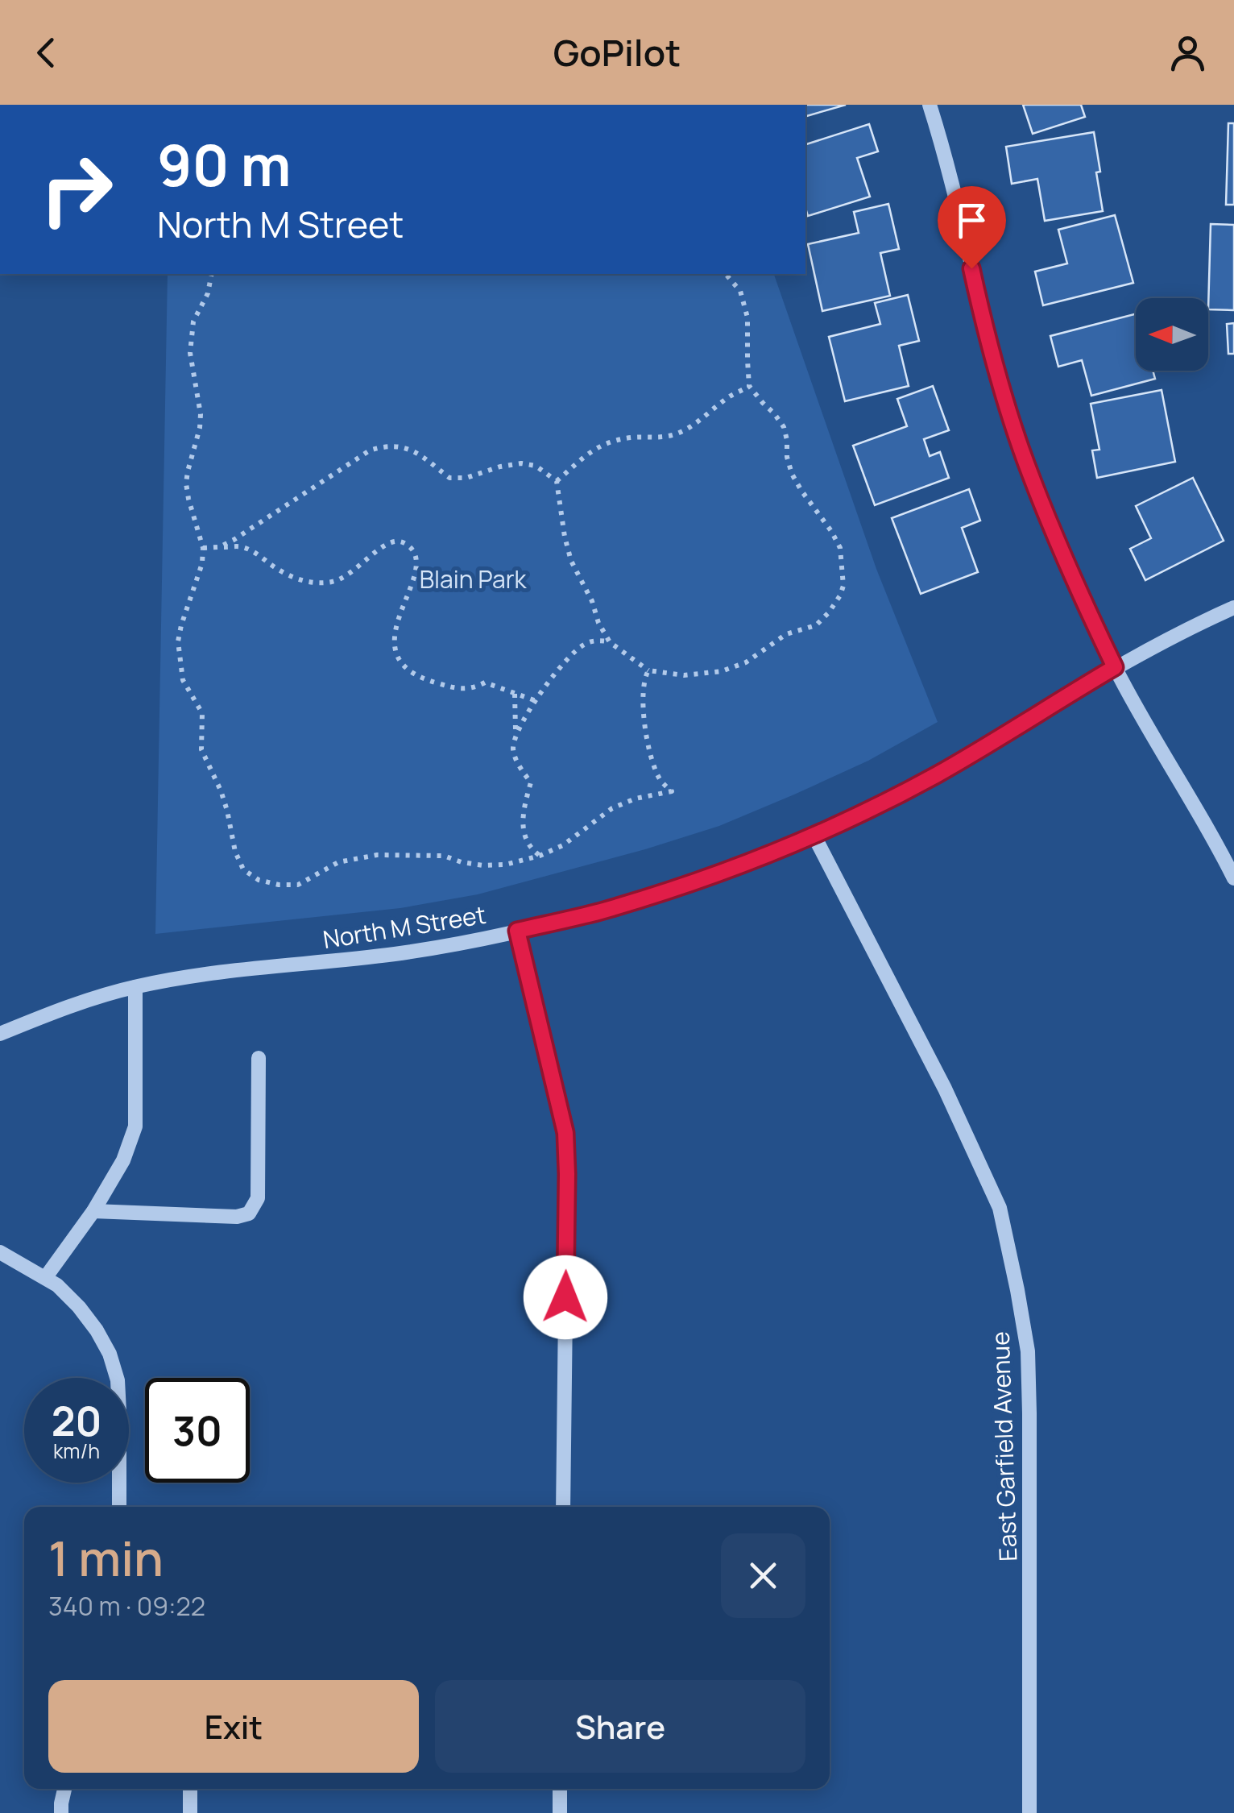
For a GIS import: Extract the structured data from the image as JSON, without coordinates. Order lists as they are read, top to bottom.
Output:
{
  "streets": {
    "street": ["North M Street", "East Garfield Avenue"]
  },
  "crossings": [
    ["North M Street", "East Garfield Avenue"]
  ],
  "parks": ["Blain Park"],
  "north": "left",
  "page": {
    "header": "GoPilot",
    "turn": ["90 m", "North M Street"],
    "speed": "20 km/h",
    "limit": "30",
    "heading": ["1 min", "340 m · 09:22"],
    "buttons": ["Exit", "Share"]
  }
}
